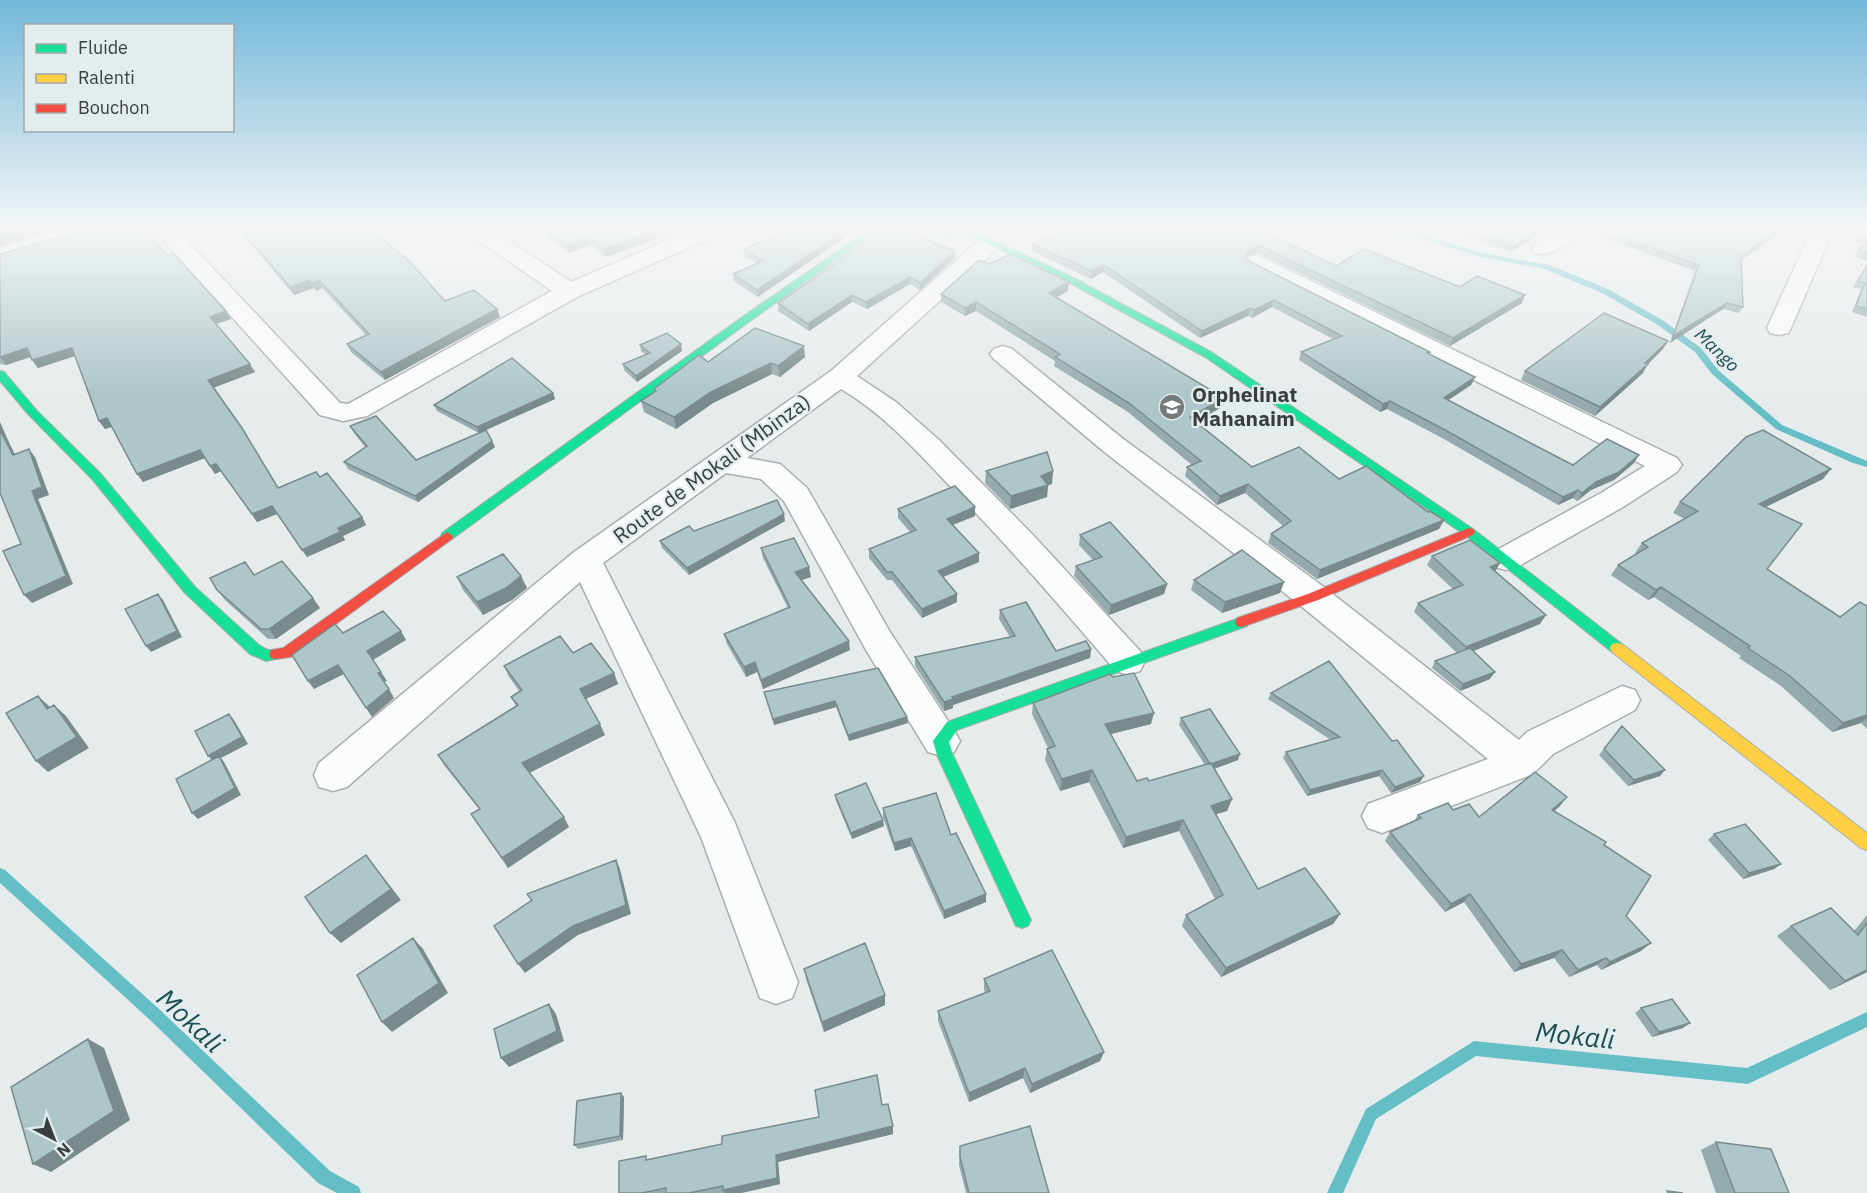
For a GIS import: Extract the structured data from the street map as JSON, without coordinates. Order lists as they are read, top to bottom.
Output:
{
  "streets": {
    "street": ["Route de Mokali (Mbinza)"]
  },
  "water": ["Mango", "Mokali"],
  "places": {
    "school or university": ["Orphelinat Mahanaim"]
  },
  "legend": ["Fluide", "Ralenti", "Bouchon"],
  "north": "bottom right"
}
